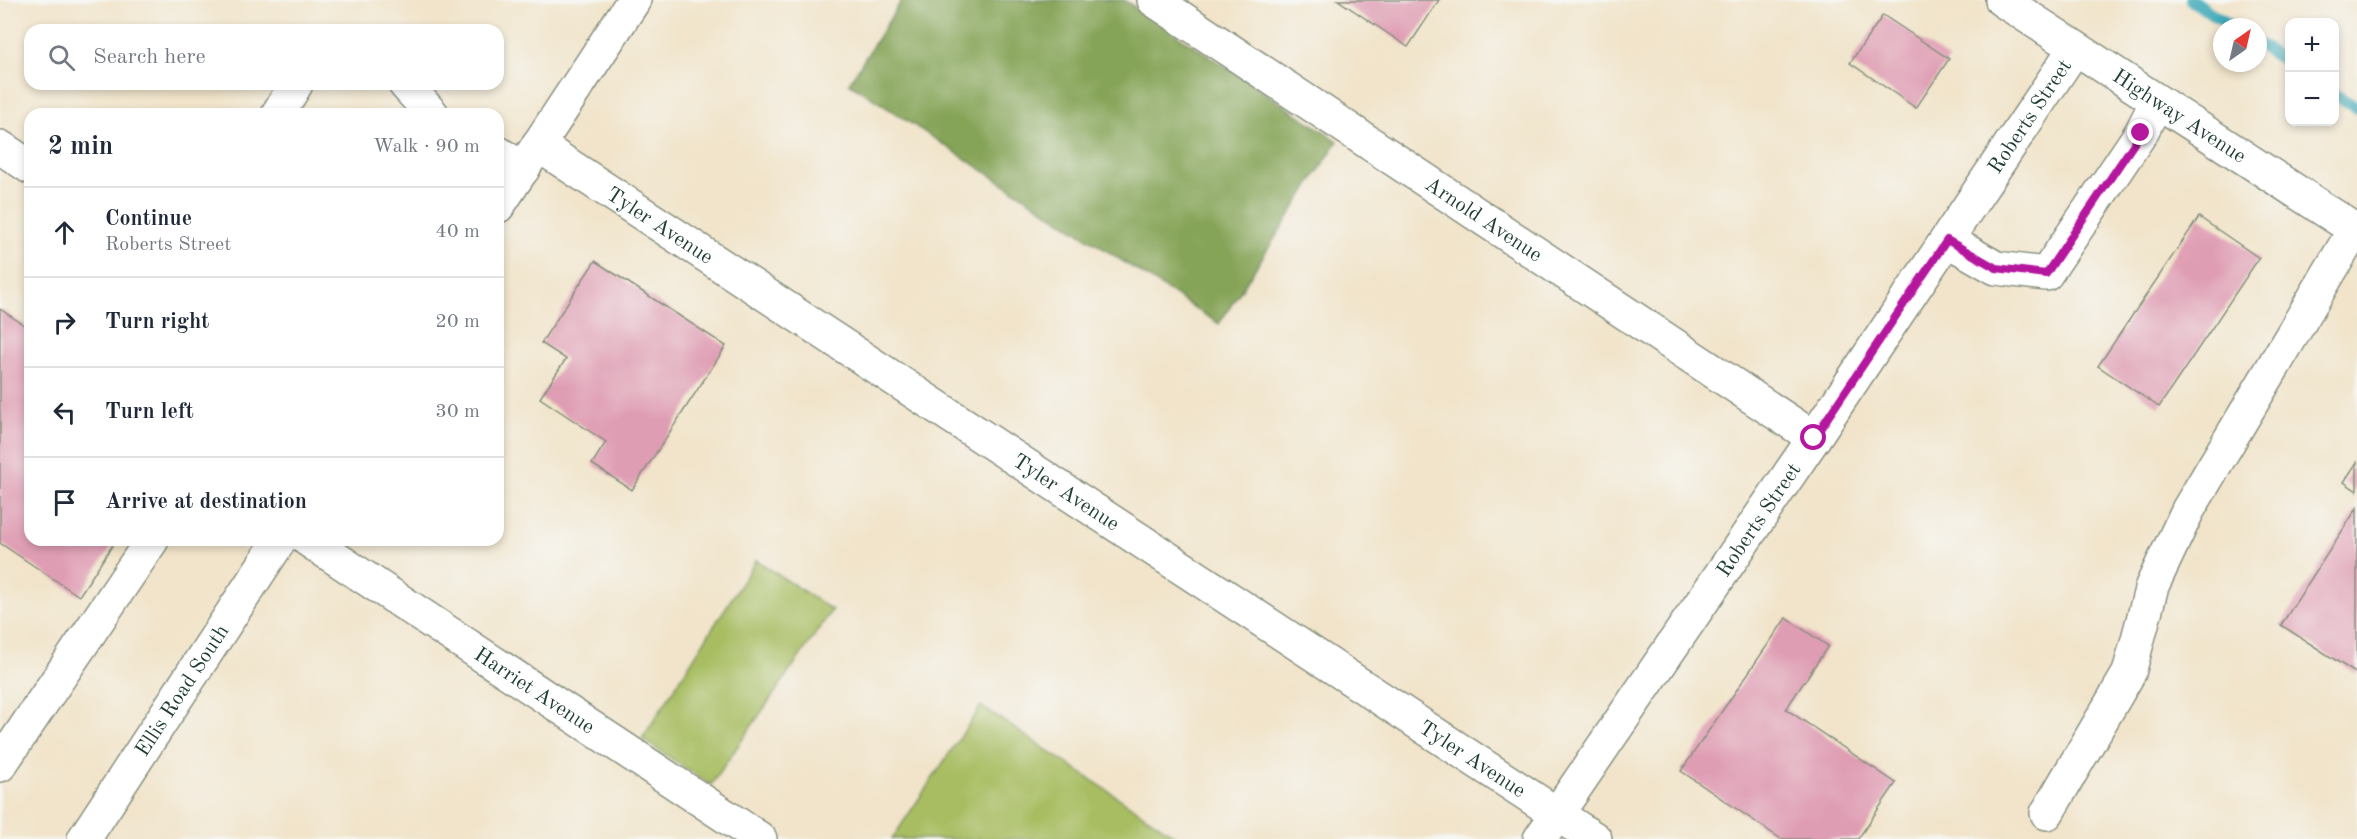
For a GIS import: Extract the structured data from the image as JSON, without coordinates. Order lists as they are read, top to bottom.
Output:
{
  "streets": {
    "street": [
      "Highway Avenue",
      "Roberts Street",
      "Arnold Avenue",
      "Tyler Avenue",
      "Ellis Road South",
      "Harriet Avenue"
    ]
  },
  "crossings": [
    ["Highway Avenue", "Roberts Street"],
    ["Roberts Street", "Arnold Avenue"],
    ["Roberts Street", "Tyler Avenue"]
  ],
  "north": "top right",
  "page": {
    "map_buttons": ["+", "−"],
    "search": "Search here",
    "heading": ["2 min", "Walk · 90 m"],
    "list": [
      ["Continue", "Roberts Street", "40 m"],
      ["Turn right", "20 m"],
      ["Turn left", "30 m"],
      "Arrive at destination"
    ]
  }
}
